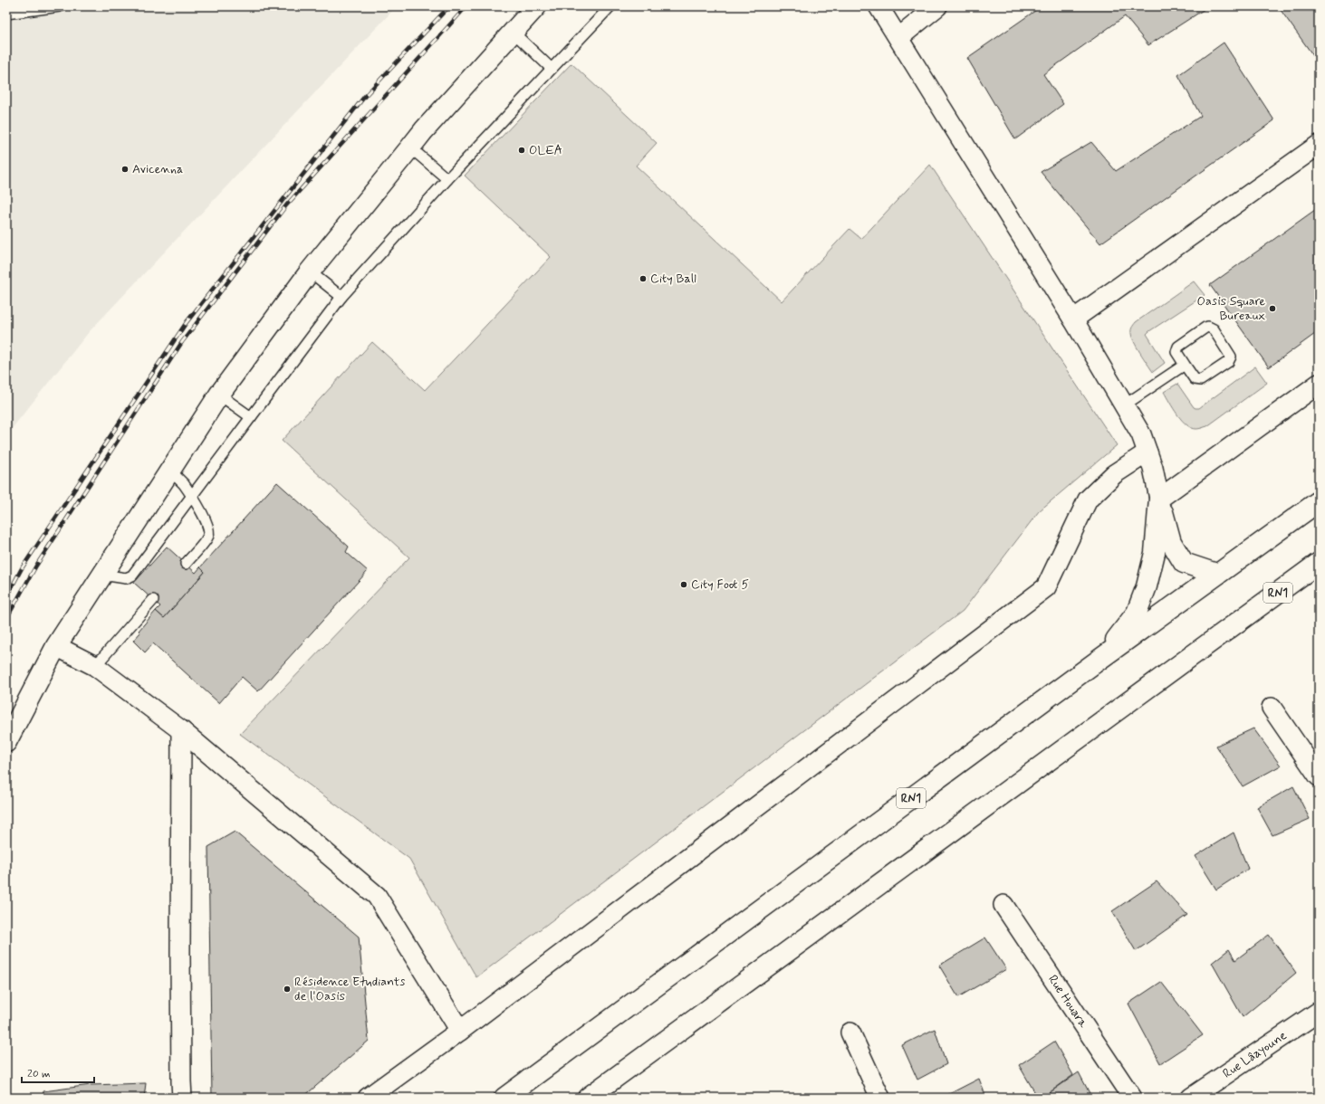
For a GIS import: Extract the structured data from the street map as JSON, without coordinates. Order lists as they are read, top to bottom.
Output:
{
  "streets": {
    "main road": ["RN1"],
    "street": ["Rue Houara", "Rue Lâayoune"]
  },
  "places": [
    "OLEA",
    "Avicenna",
    "City Ball",
    "Oasis Square Bureaux",
    "City Foot 5",
    "Résidence Etudiants de l'Oasis"
  ],
  "scale_bar": "20 m"
}
